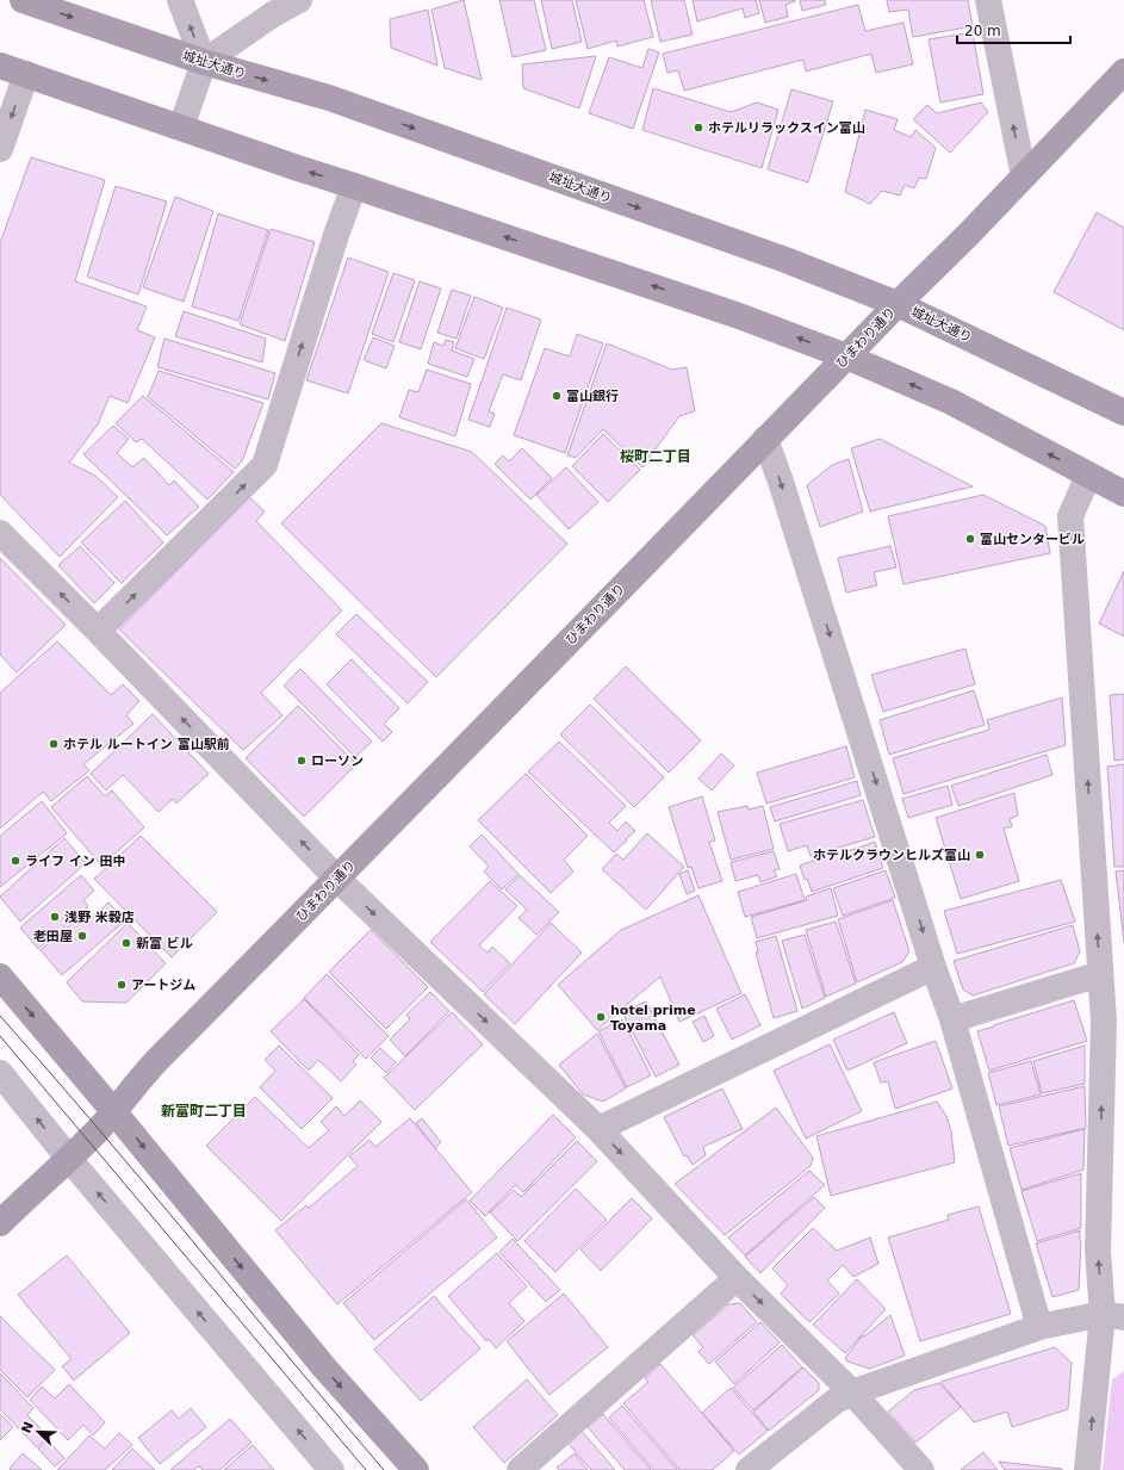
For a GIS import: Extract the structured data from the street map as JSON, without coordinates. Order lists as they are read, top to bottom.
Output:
{
  "streets": {
    "street": ["城址大通り", "ひまわり通り"]
  },
  "crossings": [
    ["城址大通り", "ひまわり通り"]
  ],
  "districts": ["桜町二丁目", "新富町二丁目"],
  "places": [
    "ホテルリラックスイン富山",
    "富山銀行",
    "富山センタービル",
    "ホテル ルートイン 富山駅前",
    "ローソン",
    "ホテルクラウンヒルズ富山",
    "ライフ イン 田中",
    "浅野 米穀店",
    "老田屋",
    "新富 ビル",
    "アートジム",
    "hotel prime Toyama"
  ],
  "scale_bar": "20 m",
  "north": "top left"
}
